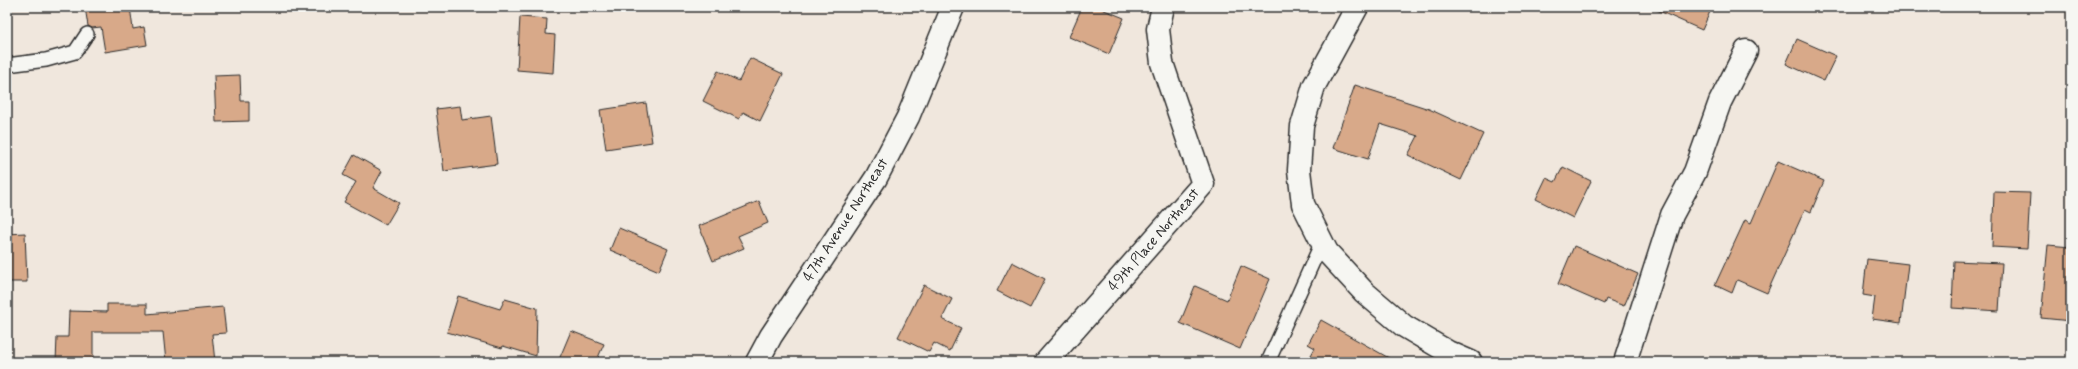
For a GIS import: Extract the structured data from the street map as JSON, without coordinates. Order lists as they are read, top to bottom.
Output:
{
  "streets": {
    "street": ["47th Avenue Northeast", "49th Place Northeast"]
  }
}
